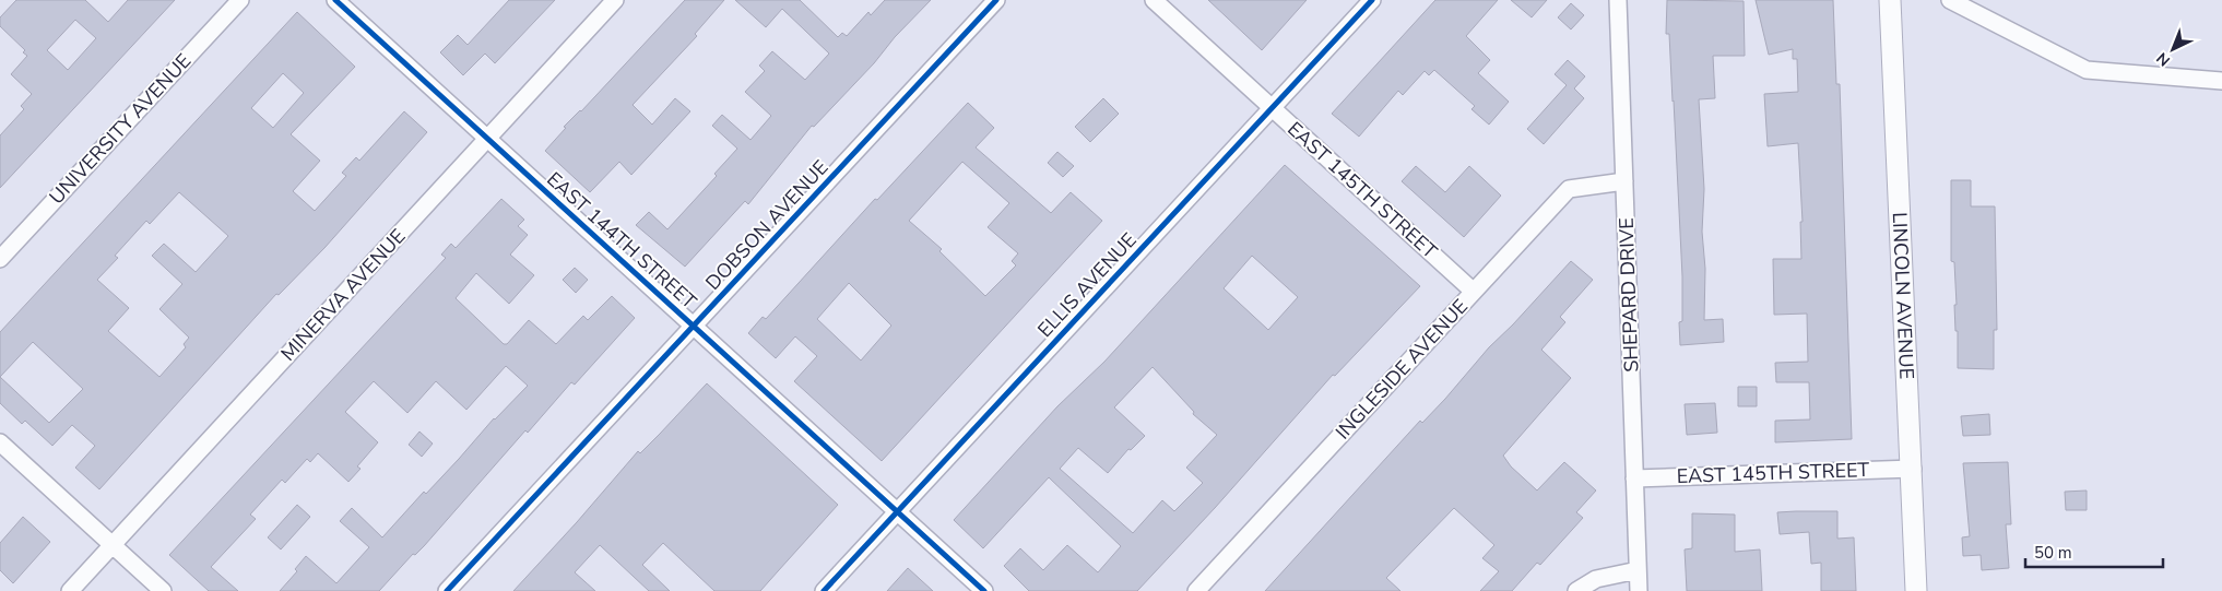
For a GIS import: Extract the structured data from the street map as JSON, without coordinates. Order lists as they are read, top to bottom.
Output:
{
  "streets": {
    "street": [
      "UNIVERSITY AVENUE",
      "EAST 145TH STREET",
      "DOBSON AVENUE",
      "EAST 144TH STREET",
      "ELLIS AVENUE",
      "MINERVA AVENUE",
      "SHEPARD DRIVE",
      "LINCOLN AVENUE",
      "INGLESIDE AVENUE"
    ]
  },
  "crossings": [
    ["EAST 145TH STREET", "ELLIS AVENUE"],
    ["EAST 145TH STREET", "SHEPARD DRIVE"],
    ["EAST 145TH STREET", "LINCOLN AVENUE"],
    ["EAST 145TH STREET", "INGLESIDE AVENUE"],
    ["DOBSON AVENUE", "EAST 144TH STREET"],
    ["EAST 144TH STREET", "ELLIS AVENUE"],
    ["EAST 144TH STREET", "MINERVA AVENUE"],
    ["SHEPARD DRIVE", "INGLESIDE AVENUE"]
  ],
  "scale_bar": "50 m",
  "north": "bottom left"
}
